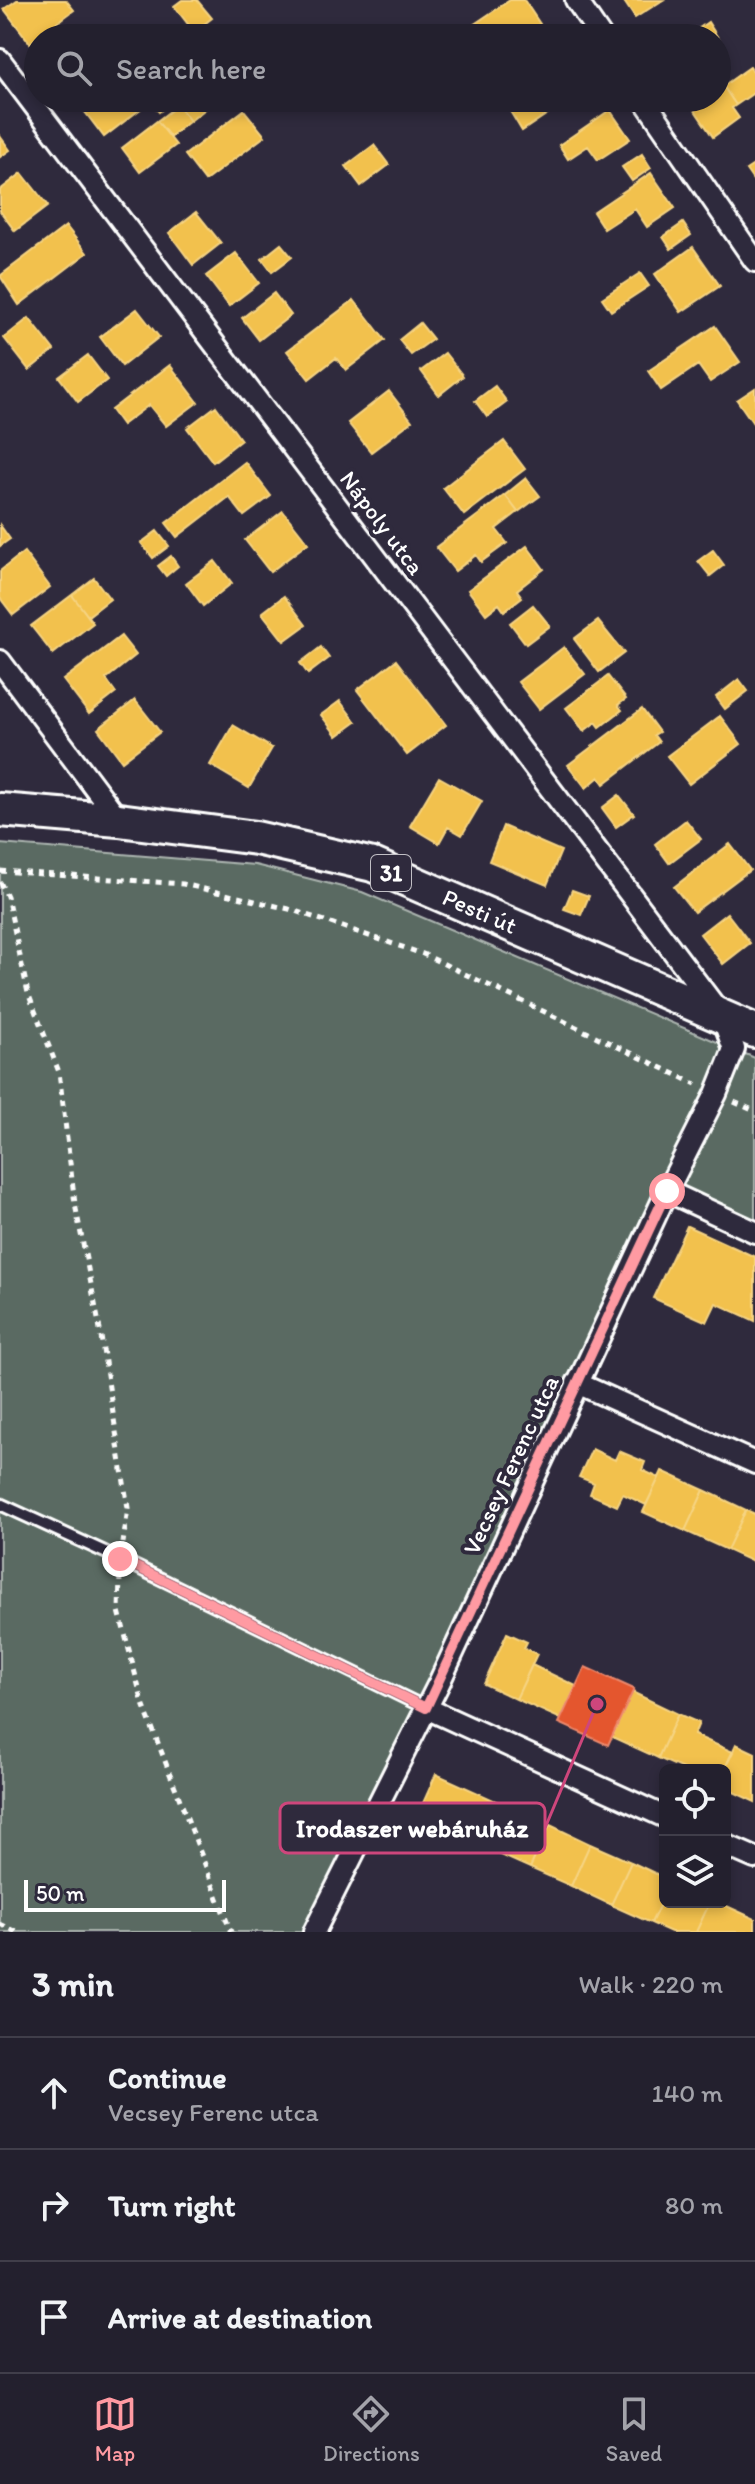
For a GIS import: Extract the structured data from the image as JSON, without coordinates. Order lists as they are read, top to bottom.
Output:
{
  "streets": {
    "main road": ["31", "Pesti út"],
    "street": ["Nápoly utca", "Vecsey Ferenc utca"]
  },
  "crossings": [
    ["Nápoly utca", "Pesti út"],
    ["Nápoly utca", "Vecsey Ferenc utca"],
    ["Pesti út", "Vecsey Ferenc utca"]
  ],
  "places": ["Irodaszer webáruház"],
  "scale_bar": "50 m",
  "page": {
    "search": "Search here",
    "scale": "50 m",
    "heading": ["3 min", "Walk · 220 m"],
    "list": [
      ["Continue", "Vecsey Ferenc utca", "140 m"],
      ["Turn right", "80 m"],
      "Arrive at destination"
    ],
    "nav": ["Map", "Directions", "Saved"]
  }
}
